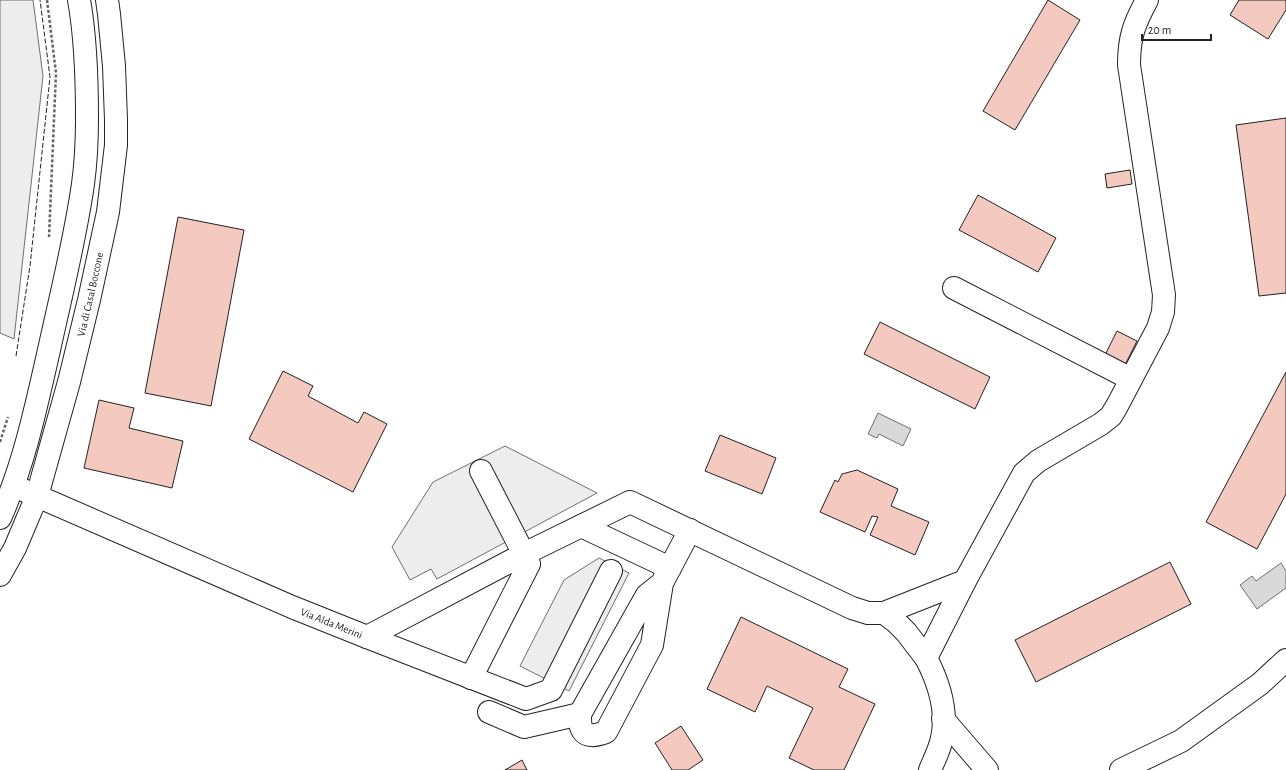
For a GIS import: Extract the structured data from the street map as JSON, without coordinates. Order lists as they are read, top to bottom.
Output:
{
  "streets": {
    "street": ["Via di Casal Boccone", "Via Alda Merini"]
  },
  "crossings": [
    ["Via di Casal Boccone", "Via Alda Merini"]
  ],
  "scale_bar": "20 m"
}
